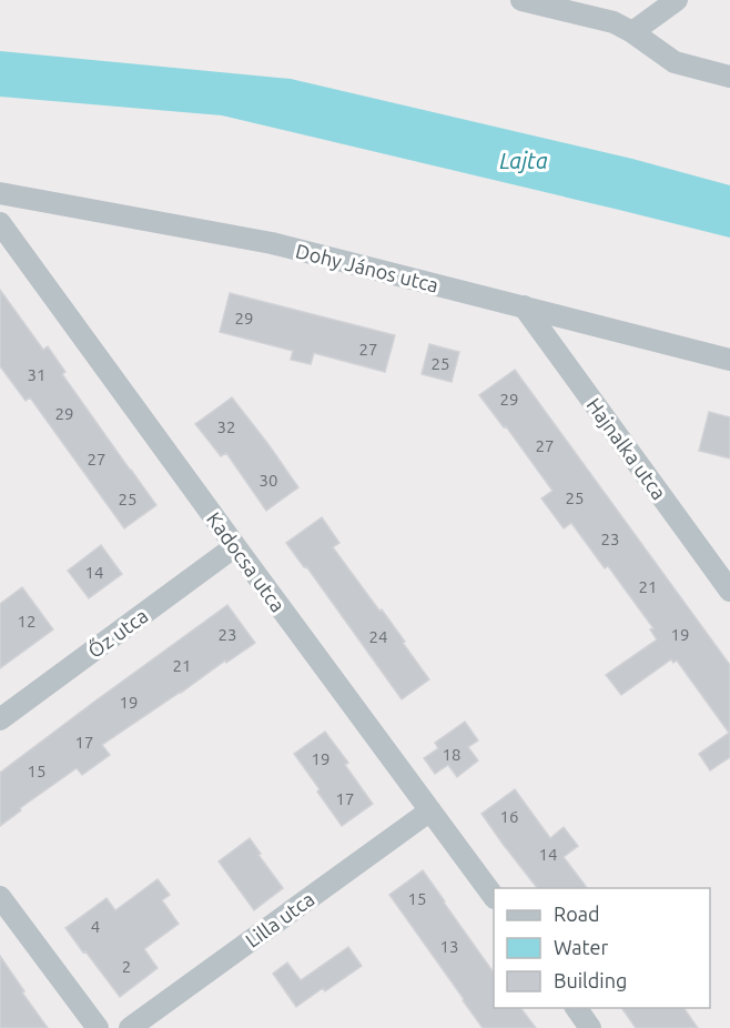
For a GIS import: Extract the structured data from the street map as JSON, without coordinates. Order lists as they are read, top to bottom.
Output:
{
  "streets": {
    "street": [
      "Dohy János utca",
      "Hajnalka utca",
      "Kadocsa utca",
      "Őz utca",
      "Lilla utca"
    ]
  },
  "crossings": [
    ["Dohy János utca", "Hajnalka utca"],
    ["Kadocsa utca", "Őz utca"],
    ["Kadocsa utca", "Lilla utca"]
  ],
  "water": ["Lajta"],
  "house_numbers": [
    "29",
    "27",
    "25",
    "31",
    "29",
    "29",
    "32",
    "27",
    "27",
    "30",
    "25",
    "25",
    "23",
    "14",
    "21",
    "12",
    "23",
    "19",
    "24",
    "21",
    "19",
    "17",
    "18",
    "19",
    "15",
    "17",
    "16",
    "14",
    "15",
    "4",
    "13",
    "2"
  ],
  "legend": ["Road", "Water", "Building"]
}
